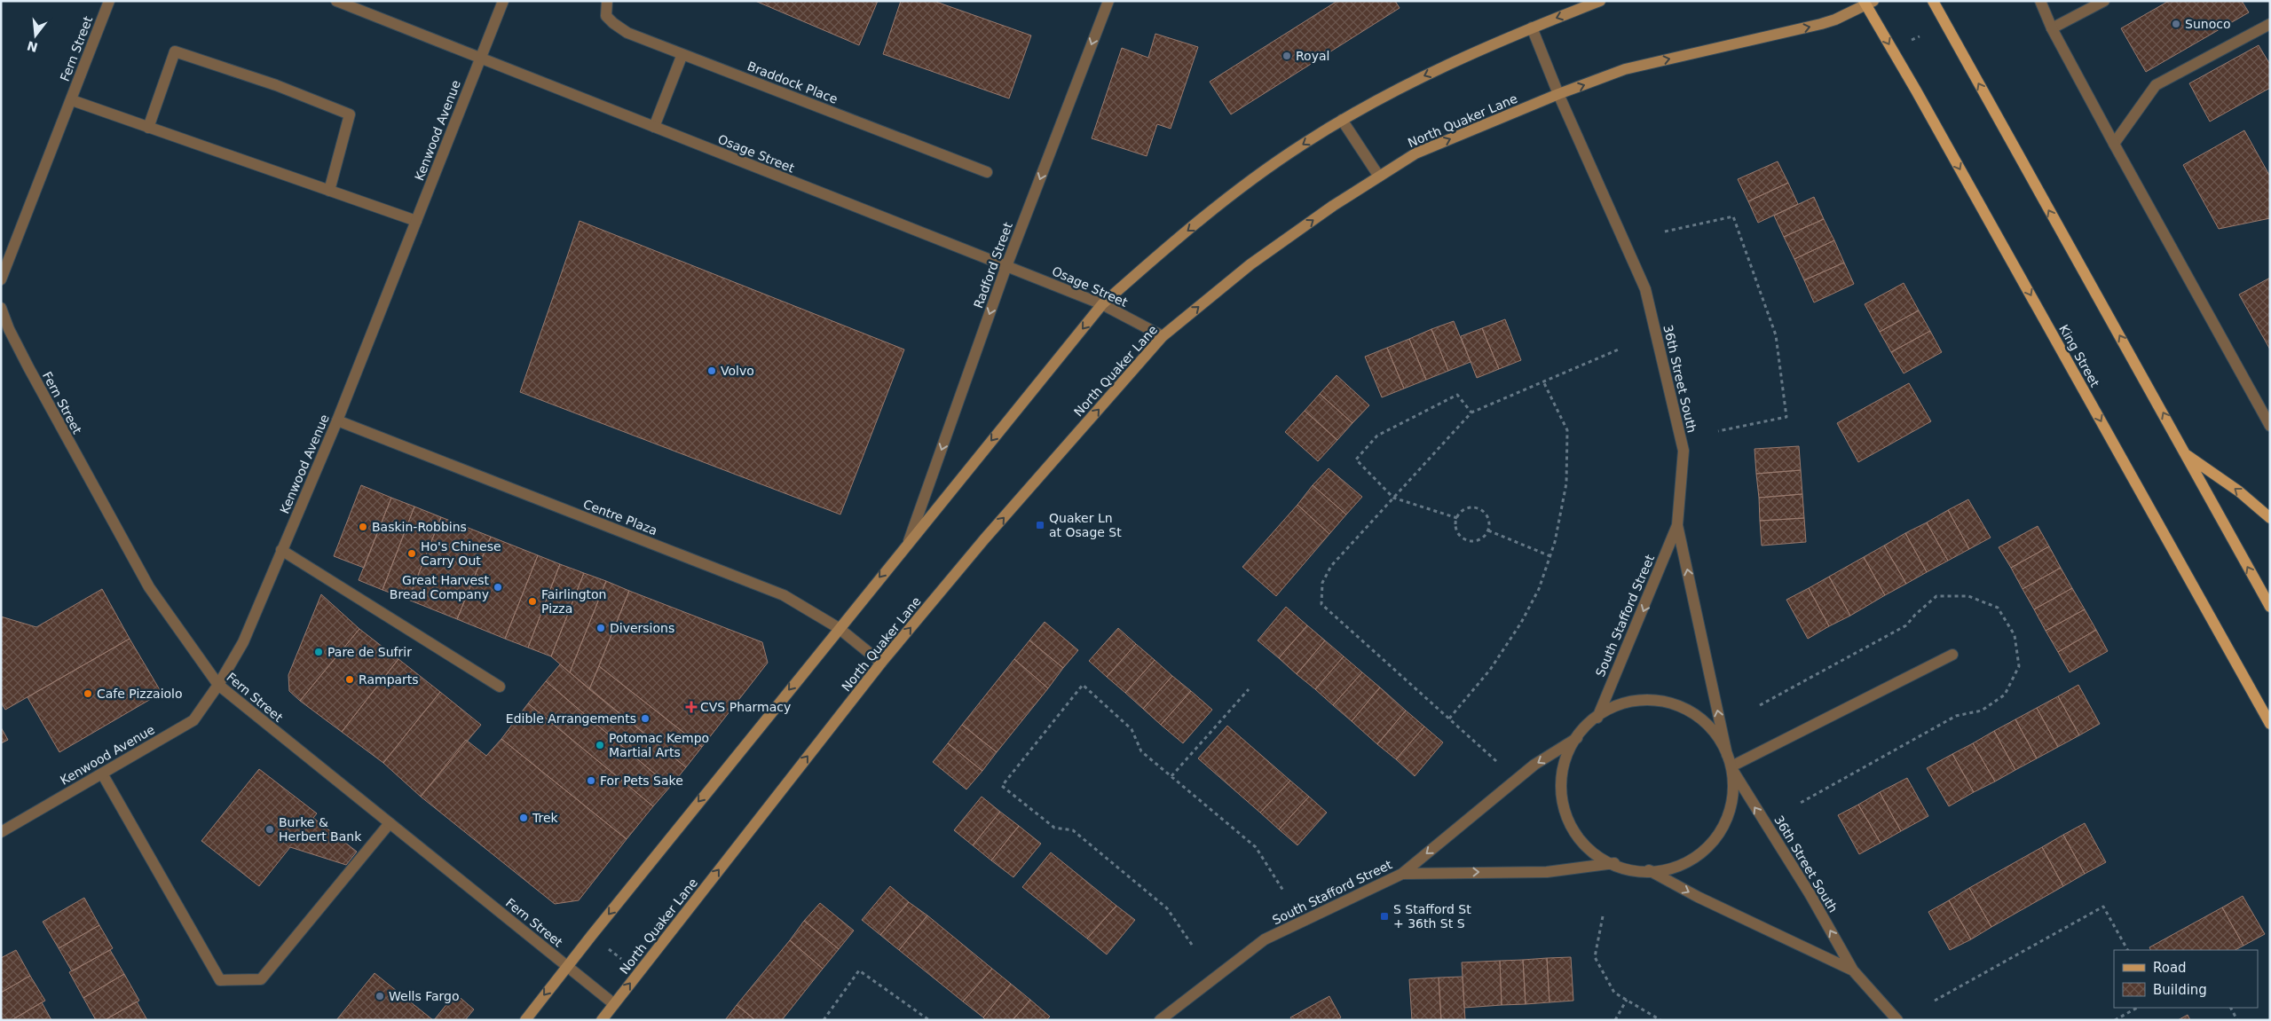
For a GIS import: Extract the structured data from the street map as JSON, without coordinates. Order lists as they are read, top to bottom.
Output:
{
  "streets": {
    "main road": ["North Quaker Lane", "King Street"],
    "street": [
      "Fern Street",
      "Braddock Place",
      "Kenwood Avenue",
      "Osage Street",
      "Radford Street",
      "36th Street South",
      "Centre Plaza",
      "South Stafford Street"
    ]
  },
  "crossings": [
    ["Fern Street", "North Quaker Lane"],
    ["Fern Street", "Kenwood Avenue"],
    ["North Quaker Lane", "Osage Street"],
    ["North Quaker Lane", "King Street"],
    ["North Quaker Lane", "36th Street South"],
    ["North Quaker Lane", "Centre Plaza"],
    ["Kenwood Avenue", "Osage Street"],
    ["Kenwood Avenue", "Centre Plaza"],
    ["Osage Street", "Radford Street"],
    ["36th Street South", "South Stafford Street"]
  ],
  "one_way": ["Radford Street", "South Stafford Street"],
  "places": {
    "other": [
      "Sunoco",
      "Royal",
      "Volvo",
      "Baskin-Robbins",
      "Ho's Chinese Carry Out",
      "Great Harvest Bread Company",
      "Fairlington Pizza",
      "Diversions",
      "Pare de Sufrir",
      "Ramparts",
      "Cafe Pizzaiolo",
      "Edible Arrangements",
      "Potomac Kempo Martial Arts",
      "For Pets Sake",
      "Trek",
      "Burke & Herbert Bank",
      "Wells Fargo"
    ],
    "transit": ["Quaker Ln at Osage St", "S Stafford St + 36th St S"],
    "health": ["CVS Pharmacy"]
  },
  "legend": ["Road", "Building"],
  "north": "bottom"
}
